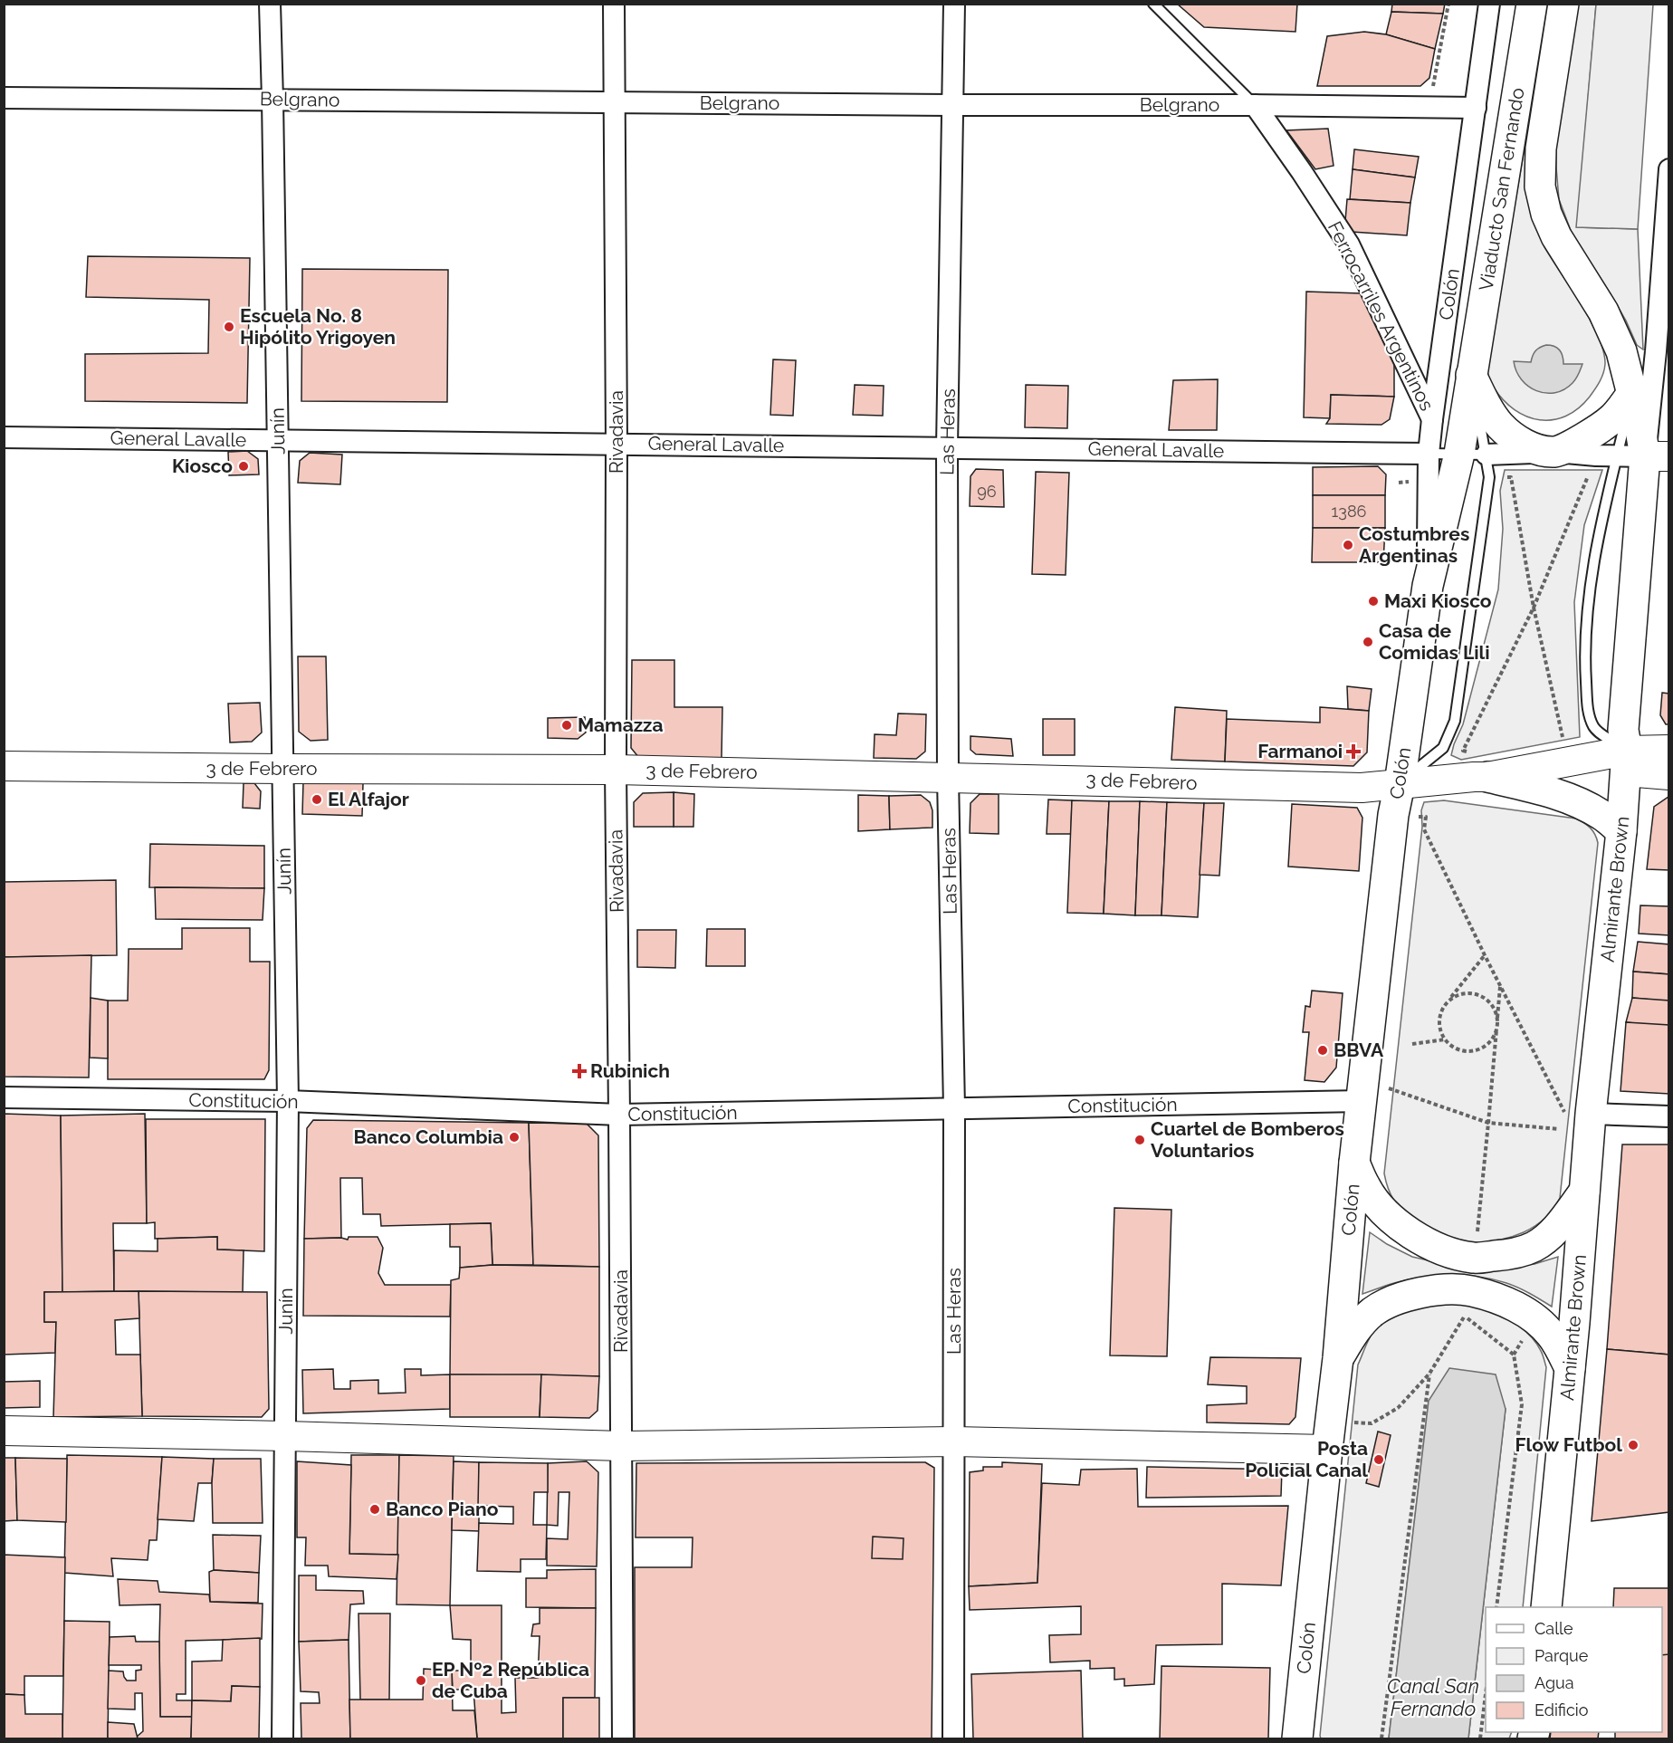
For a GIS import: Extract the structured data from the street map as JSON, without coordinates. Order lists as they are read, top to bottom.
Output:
{
  "streets": {
    "main road": [
      "Viaducto San Fernando",
      "Colón",
      "3 de Febrero",
      "Almirante Brown"
    ],
    "street": [
      "Belgrano",
      "Ferrocarriles Argentinos",
      "Junín",
      "Rivadavia",
      "Las Heras",
      "General Lavalle",
      "Constitución"
    ]
  },
  "crossings": [
    ["Belgrano", "Colón"],
    ["Belgrano", "Ferrocarriles Argentinos"],
    ["Belgrano", "Junín"],
    ["Belgrano", "Rivadavia"],
    ["Belgrano", "Las Heras"],
    ["Viaducto San Fernando", "Colón"],
    ["Viaducto San Fernando", "Almirante Brown"],
    ["Colón", "Ferrocarriles Argentinos"],
    ["Colón", "General Lavalle"],
    ["Colón", "3 de Febrero"],
    ["Colón", "Constitución"],
    ["Junín", "General Lavalle"],
    ["Junín", "3 de Febrero"],
    ["Junín", "Constitución"],
    ["Rivadavia", "General Lavalle"],
    ["Rivadavia", "3 de Febrero"],
    ["Rivadavia", "Constitución"],
    ["Las Heras", "General Lavalle"],
    ["Las Heras", "3 de Febrero"],
    ["Las Heras", "Constitución"],
    ["3 de Febrero", "Almirante Brown"]
  ],
  "water": ["Canal San Fernando"],
  "places": {
    "other": [
      "Escuela No. 8 Hipólito Yrigoyen",
      "Kiosco",
      "Costumbres Argentinas",
      "Maxi Kiosco",
      "Casa de Comidas Lili",
      "Mamazza",
      "El Alfajor",
      "BBVA",
      "Banco Columbia",
      "Cuartel de Bomberos Voluntarios",
      "Flow Futbol",
      "Posta Policial Canal",
      "Banco Piano",
      "EP Nº2 República de Cuba"
    ],
    "health": ["Farmanoi", "Rubinich"]
  },
  "house_numbers": ["96", "1386"],
  "legend": [
    "Calle",
    "Parque",
    "Agua",
    "Edificio"
  ]
}
